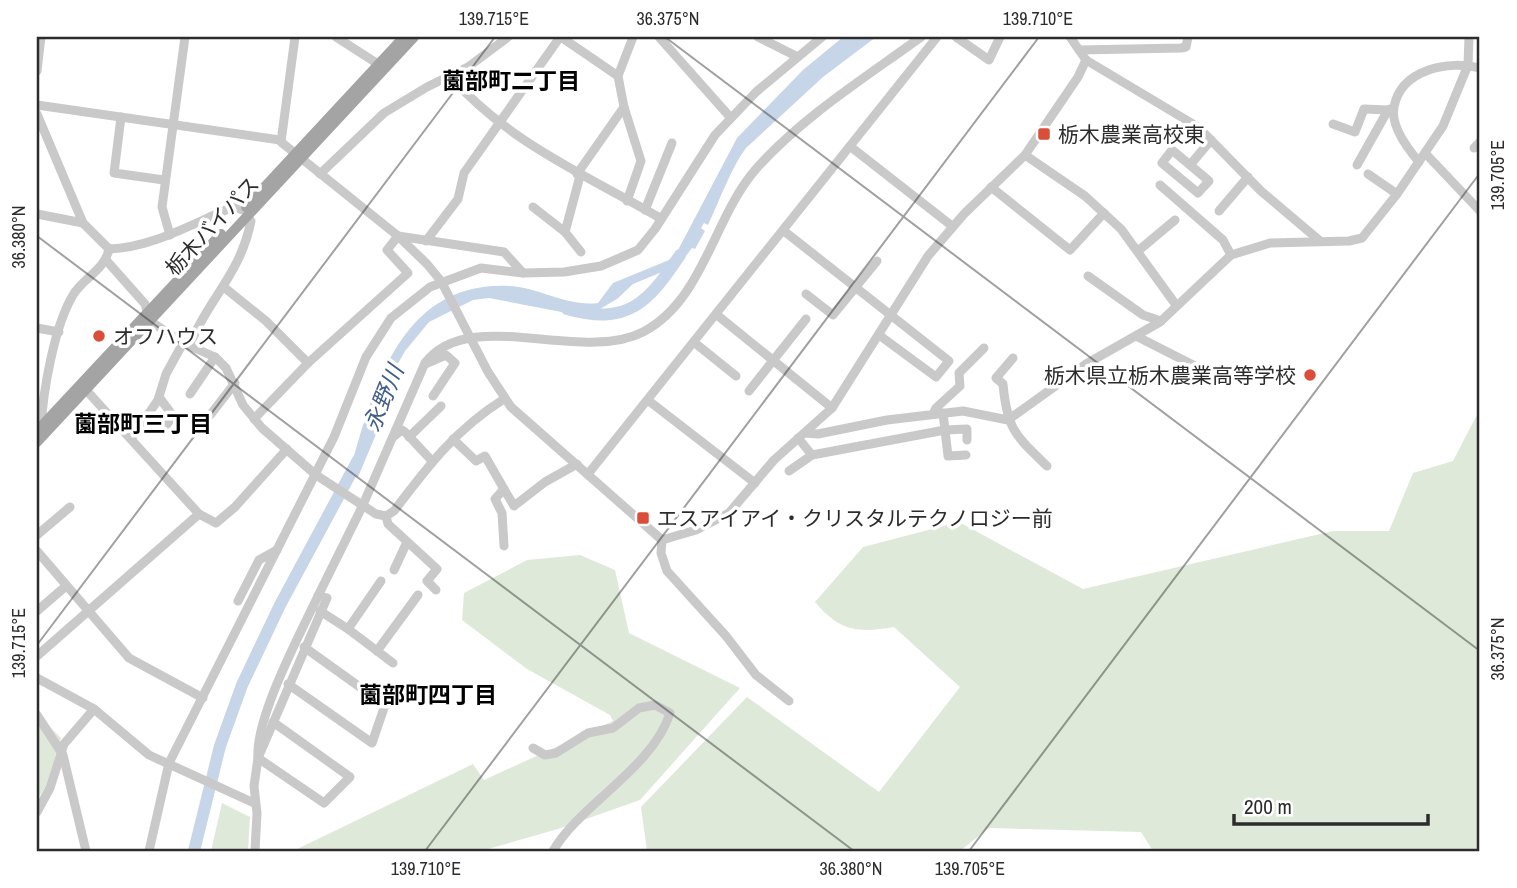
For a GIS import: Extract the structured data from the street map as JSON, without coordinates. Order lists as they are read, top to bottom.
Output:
{
  "streets": {
    "main road": ["栃木バイパス"]
  },
  "districts": ["薗部町二丁目", "薗部町三丁目", "薗部町四丁目"],
  "water": ["永野川"],
  "places": {
    "transit": ["栃木農業高校東", "エスアイアイ・クリスタルテクノロジー前"],
    "other": ["オフハウス", "栃木県立栃木農業高等学校"]
  },
  "scale_bar": "200 m",
  "coordinates": [
    "139.715°E",
    "36.375°N",
    "139.710°E",
    "139.705°E",
    "36.380°N"
  ]
}
